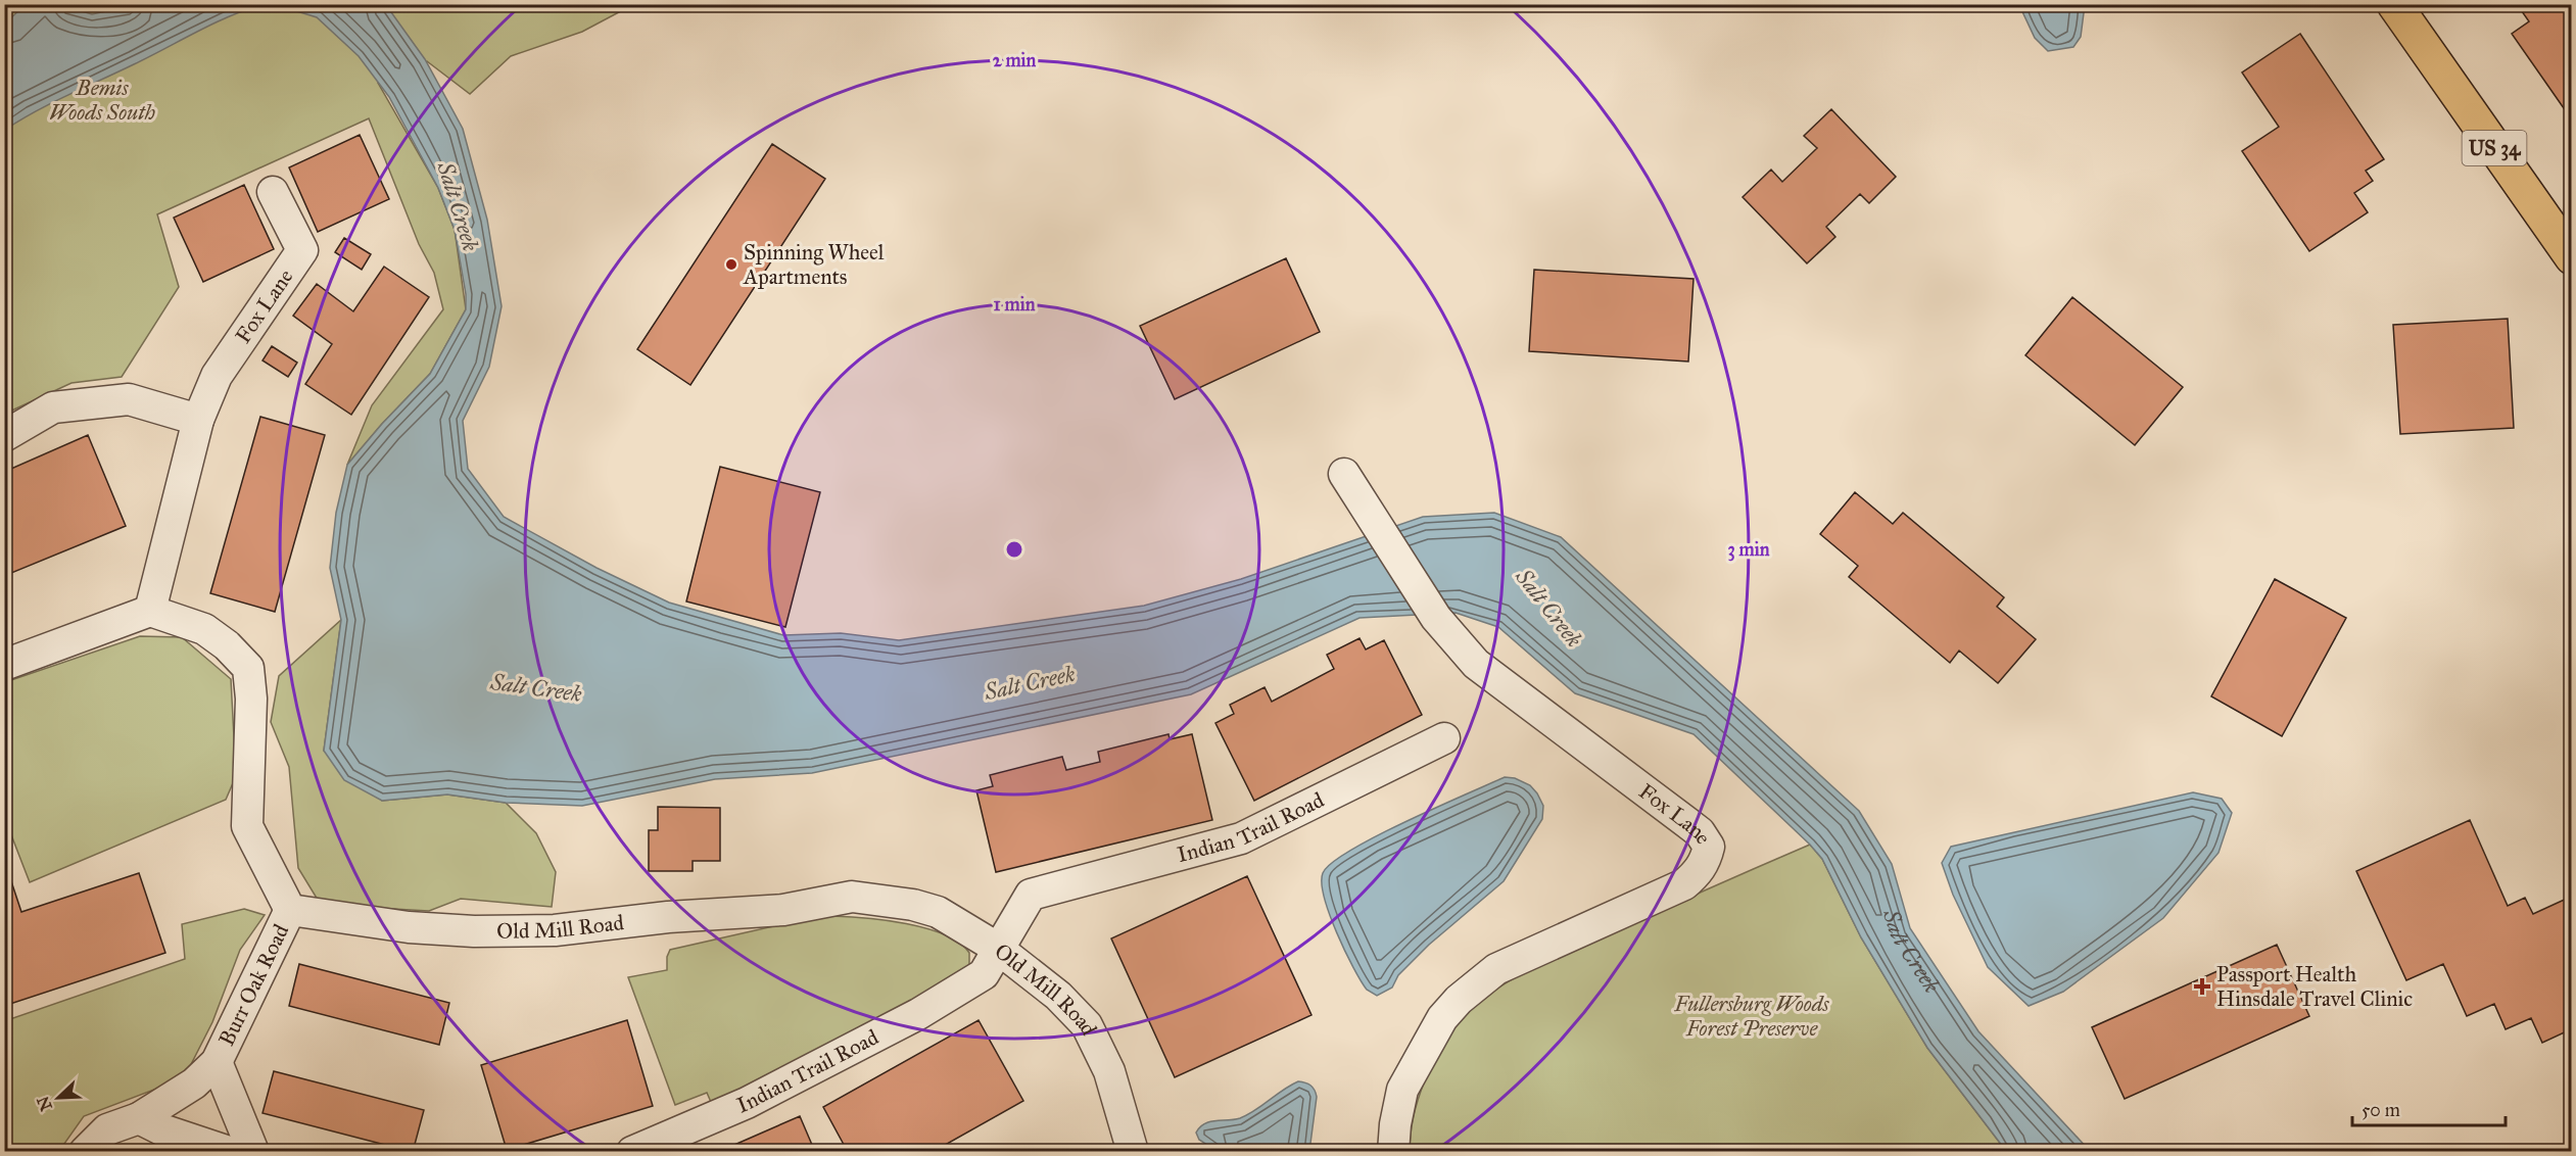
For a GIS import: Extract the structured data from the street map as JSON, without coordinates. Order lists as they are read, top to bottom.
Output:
{
  "streets": {
    "main road": ["US 34"],
    "street": [
      "Fox Lane",
      "Indian Trail Road",
      "Old Mill Road",
      "Burr Oak Road"
    ]
  },
  "crossings": [
    ["Indian Trail Road", "Old Mill Road"],
    ["Old Mill Road", "Burr Oak Road"]
  ],
  "water": ["Salt Creek"],
  "parks": ["Bemis Woods South", "Fullersburg Woods Forest Preserve"],
  "places": {
    "other": ["Spinning Wheel Apartments"],
    "health": ["Passport Health Hinsdale Travel Clinic"]
  },
  "scale_bar": "50 m",
  "north": "bottom left",
  "rings": ["2 min", "1 min", "3 min"]
}
